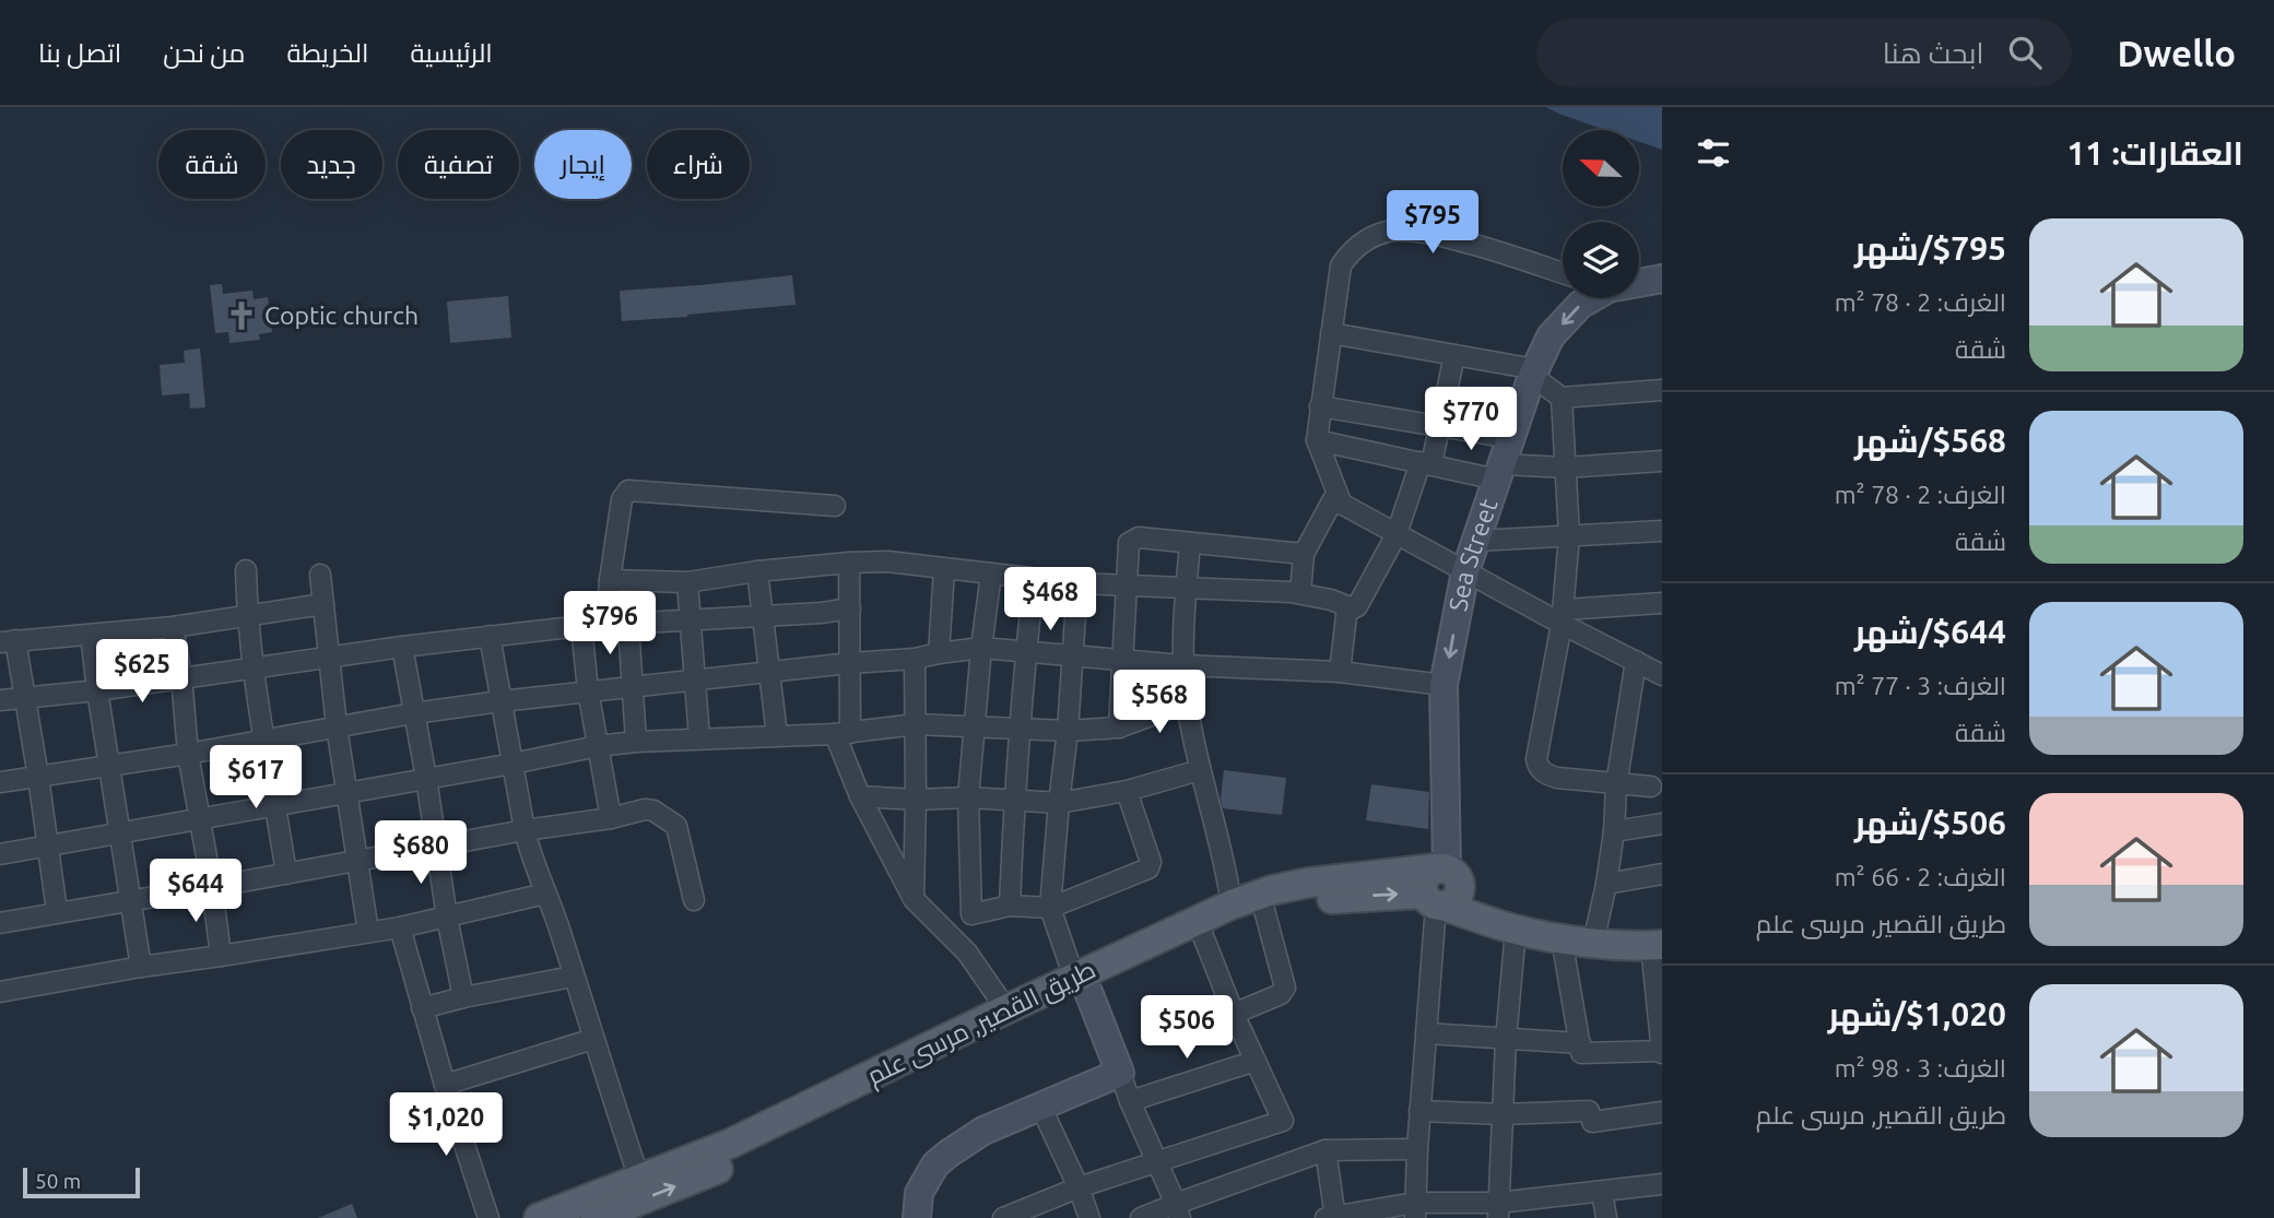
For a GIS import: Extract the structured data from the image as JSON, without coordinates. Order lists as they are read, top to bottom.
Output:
{
  "streets": {
    "main road": ["طريق القصير, مرسى علم"],
    "street": ["Sea Street"]
  },
  "crossings": [
    ["Sea Street", "طريق القصير, مرسى علم"]
  ],
  "places": {
    "church": ["Coptic church"]
  },
  "scale_bar": "50 m",
  "north": "left",
  "page": {
    "header": "Dwello",
    "search": "ابحث هنا",
    "nav": [
      "الرئيسية",
      "الخريطة",
      "من نحن",
      "اتصل بنا"
    ],
    "heading": "العقارات: 11",
    "chip": [
      "شراء",
      "إيجار",
      "تصفية",
      "جديد",
      "شقة"
    ],
    "price": [
      "$795",
      "$770",
      "$468",
      "$796",
      "$625",
      "$568",
      "$617",
      "$680",
      "$644",
      "$506",
      "$1,020"
    ],
    "list": [
      {
        "name": "$795/شهر",
        "note": "الغرف: 2 · 78 m² · شقة"
      },
      {
        "name": "$568/شهر",
        "note": "الغرف: 2 · 78 m² · شقة"
      },
      {
        "name": "$644/شهر",
        "note": "الغرف: 3 · 77 m² · شقة"
      },
      {
        "name": "$506/شهر",
        "note": "الغرف: 2 · 66 m² · طريق القصير, مرسى علم"
      },
      {
        "name": "$1,020/شهر",
        "note": "الغرف: 3 · 98 m² · طريق القصير, مرسى علم"
      }
    ],
    "scale": "50 m"
  }
}
